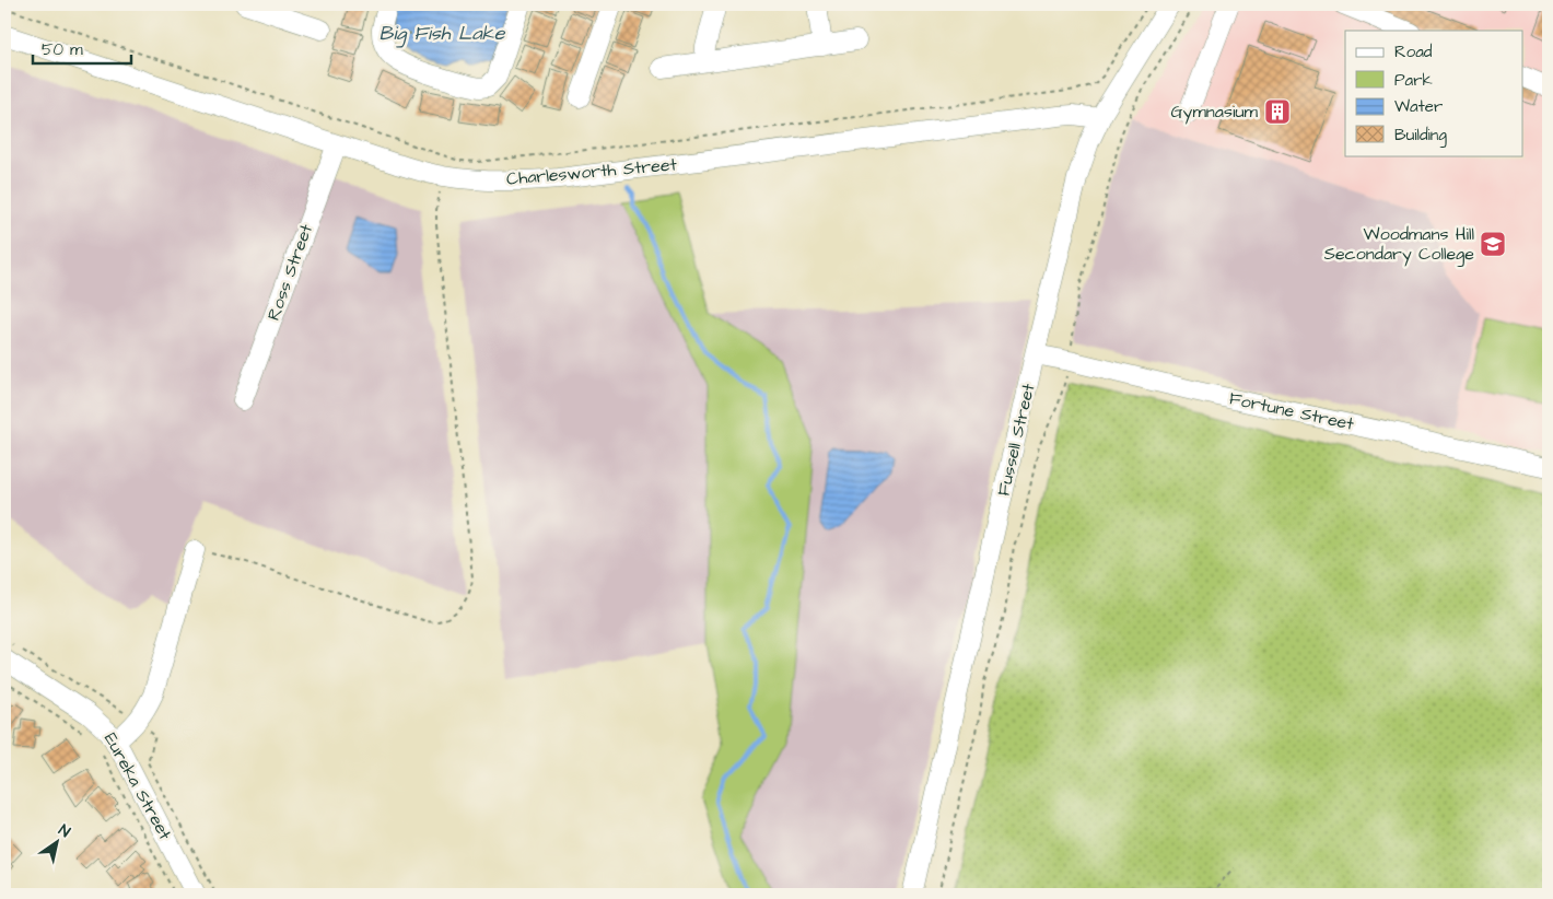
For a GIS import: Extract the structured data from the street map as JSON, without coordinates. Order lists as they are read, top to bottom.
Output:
{
  "streets": {
    "street": [
      "Charlesworth Street",
      "Ross Street",
      "Fortune Street",
      "Fussell Street",
      "Eureka Street"
    ]
  },
  "crossings": [
    ["Charlesworth Street", "Ross Street"],
    ["Charlesworth Street", "Fussell Street"],
    ["Fortune Street", "Fussell Street"]
  ],
  "water": ["Big Fish Lake"],
  "places": {
    "building": ["Gymnasium"],
    "school or university": ["Woodmans Hill Secondary College"]
  },
  "legend": [
    "Road",
    "Park",
    "Water",
    "Building"
  ],
  "scale_bar": "50 m",
  "north": "top right"
}
